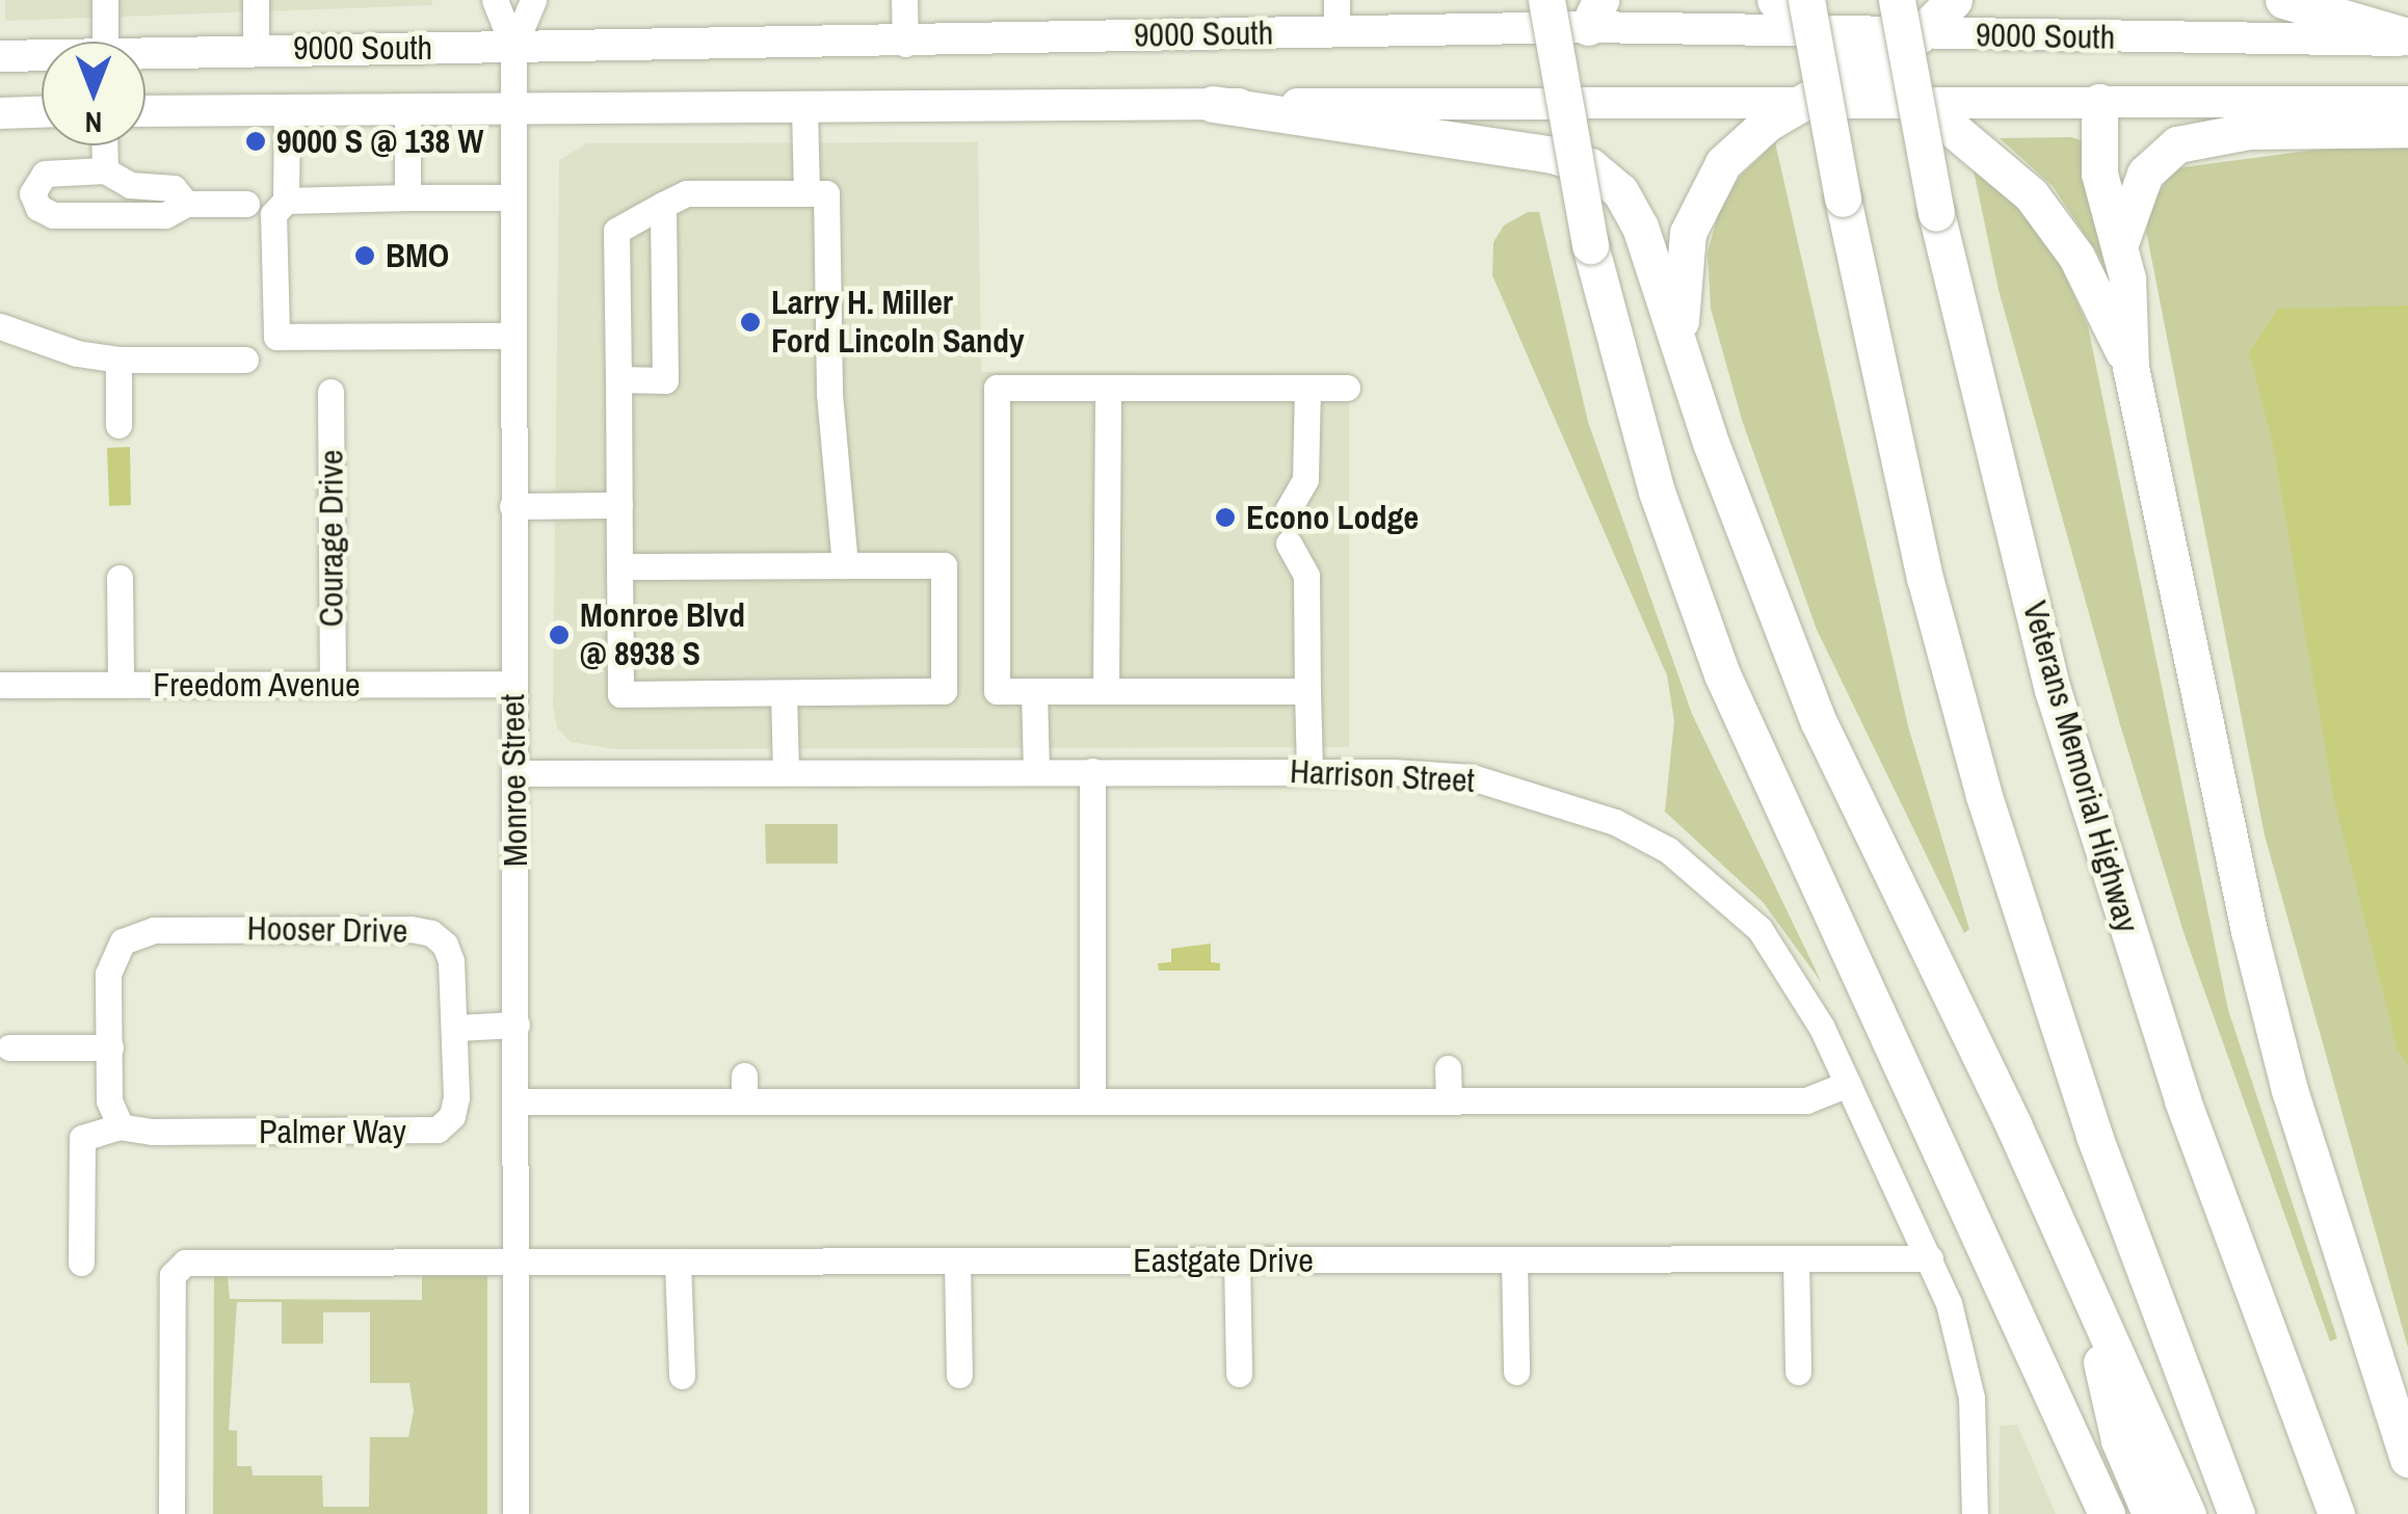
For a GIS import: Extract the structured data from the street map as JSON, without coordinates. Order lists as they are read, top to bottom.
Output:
{
  "streets": {
    "highway": ["Veterans Memorial Highway"],
    "main road": ["9000 South"],
    "street": [
      "Courage Drive",
      "Freedom Avenue",
      "Harrison Street",
      "Monroe Street",
      "Hooser Drive",
      "Palmer Way",
      "Eastgate Drive"
    ]
  },
  "crossings": [
    ["9000 South", "Monroe Street"],
    ["Courage Drive", "Freedom Avenue"],
    ["Freedom Avenue", "Monroe Street"],
    ["Harrison Street", "Monroe Street"],
    ["Harrison Street", "Eastgate Drive"],
    ["Monroe Street", "Eastgate Drive"],
    ["Hooser Drive", "Palmer Way"]
  ],
  "places": [
    "9000 S @ 138 W",
    "BMO",
    "Larry H. Miller Ford Lincoln Sandy",
    "Econo Lodge",
    "Monroe Blvd @ 8938 S"
  ],
  "north": "bottom"
}
